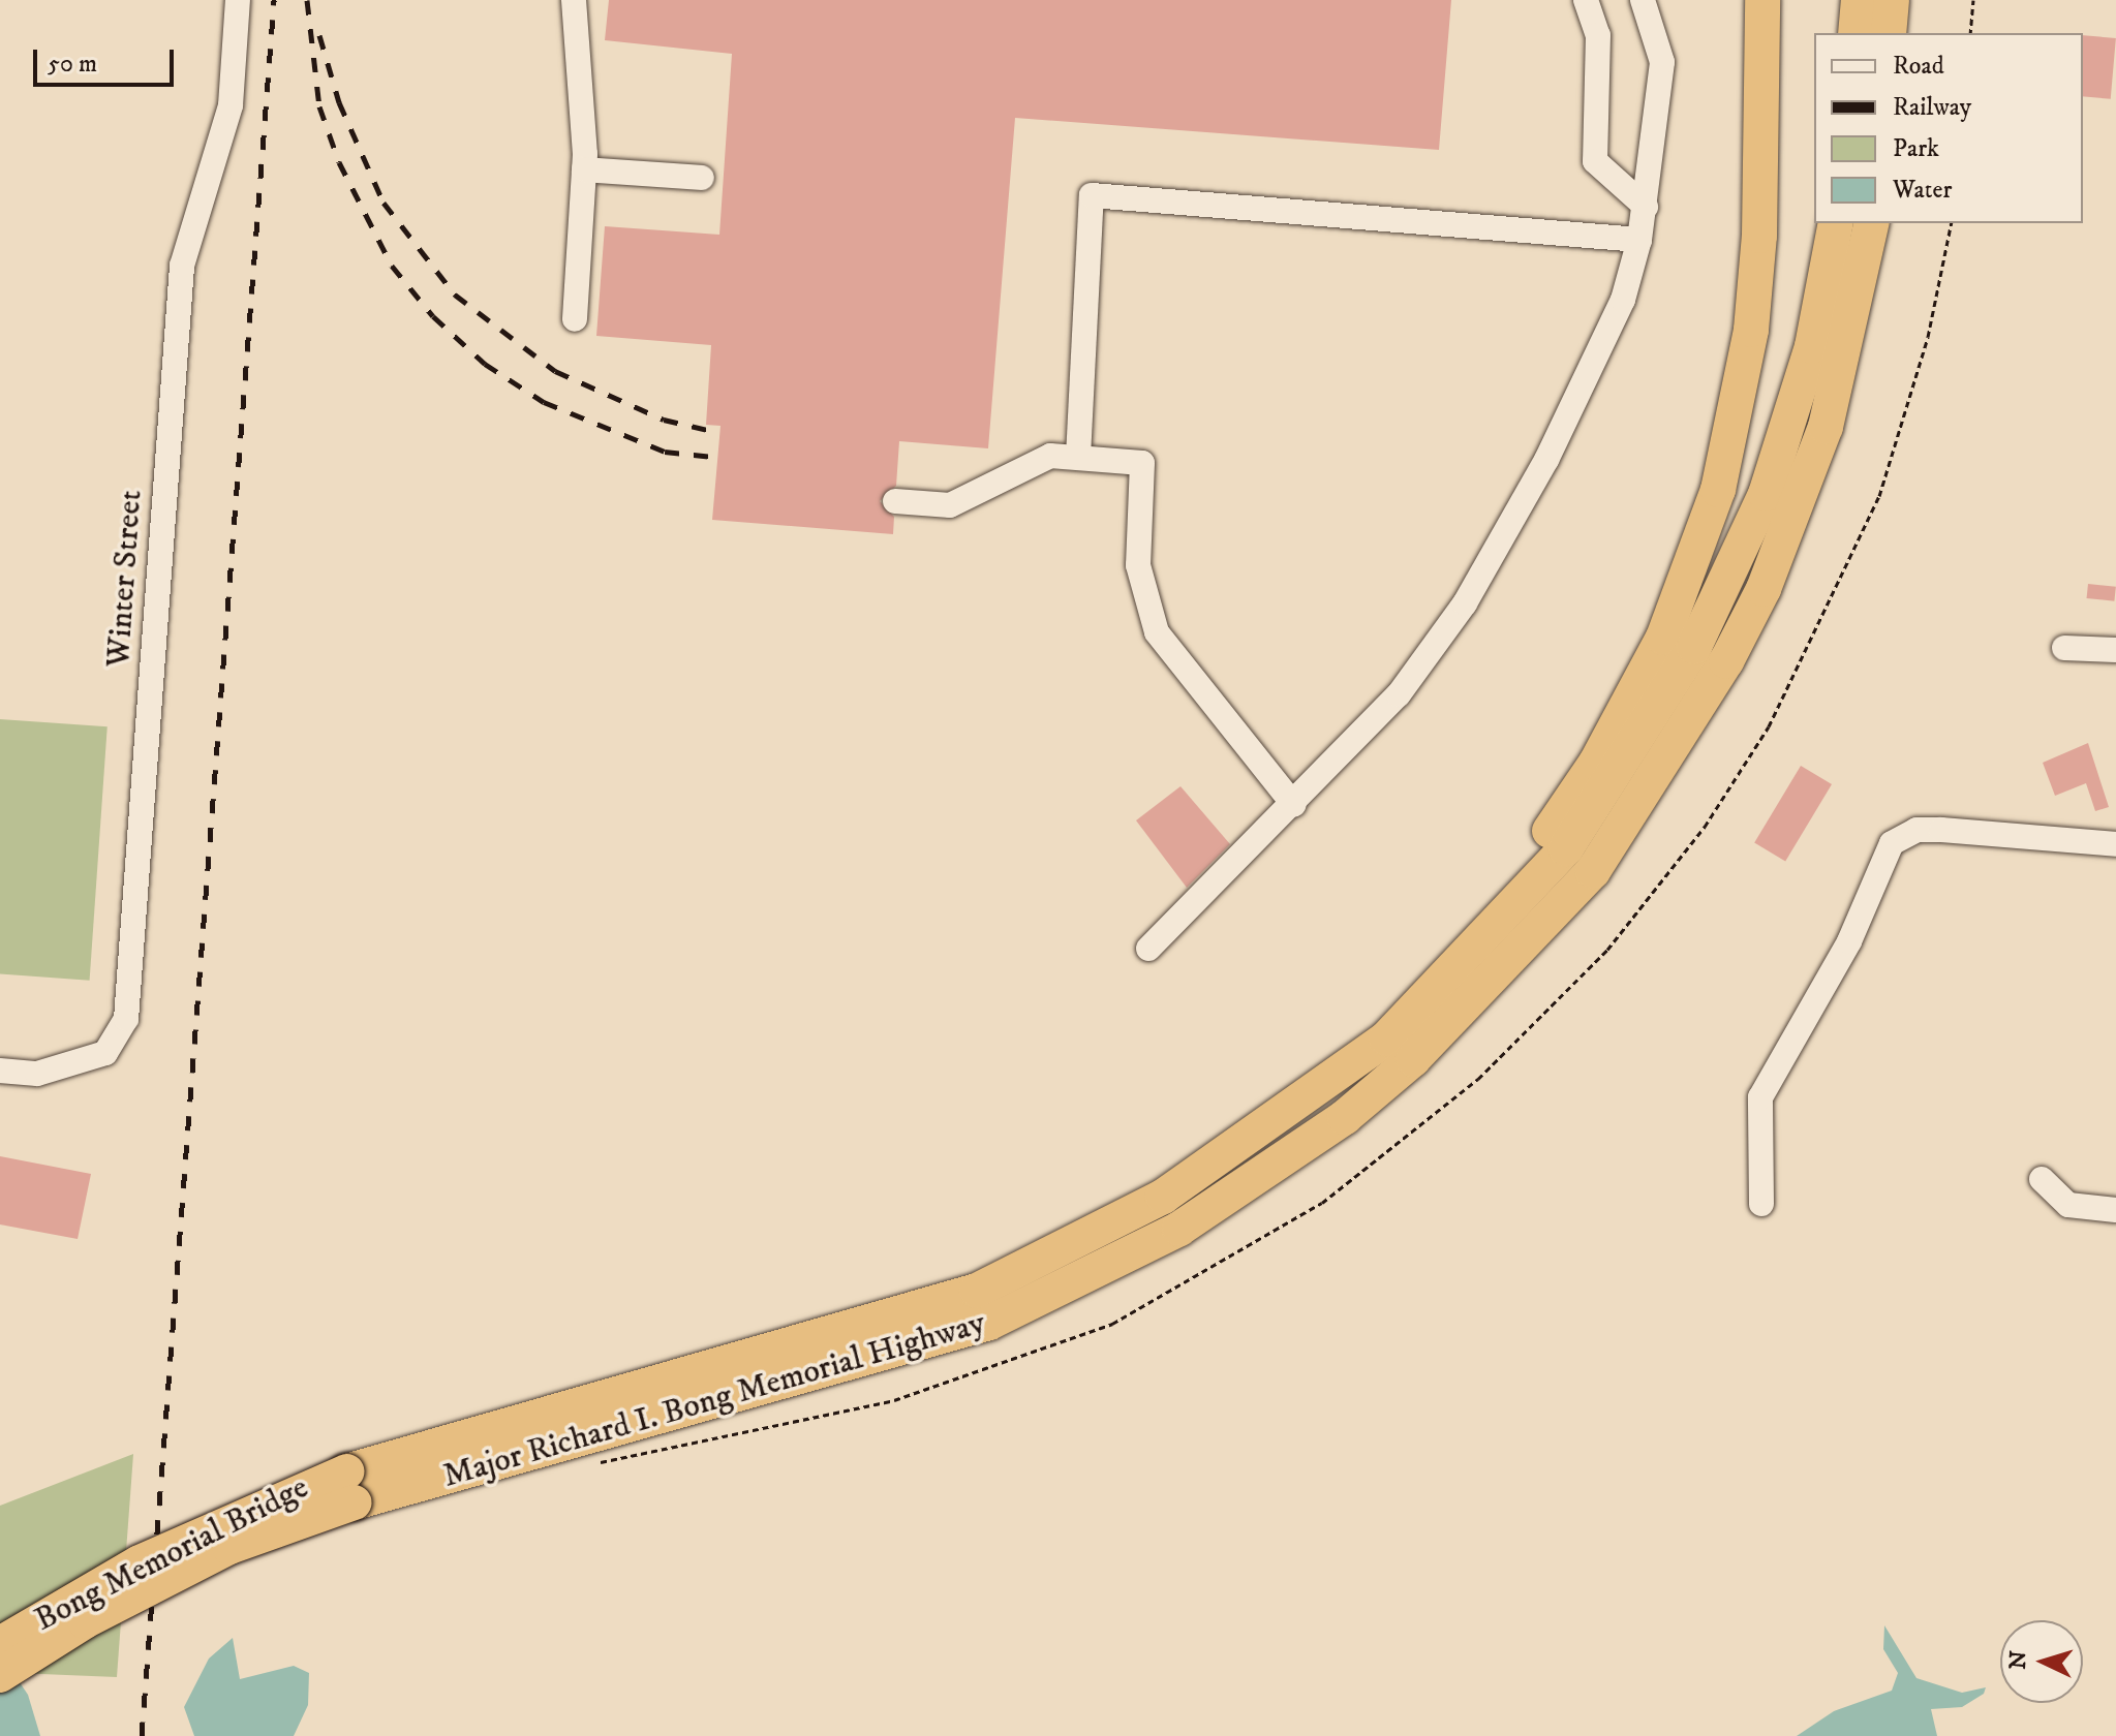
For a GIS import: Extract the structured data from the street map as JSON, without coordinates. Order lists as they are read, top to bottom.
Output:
{
  "streets": {
    "highway": ["Major Richard I. Bong Memorial Highway", "Bong Memorial Bridge"],
    "street": ["Winter Street"]
  },
  "crossings": [
    ["Major Richard I. Bong Memorial Highway", "Bong Memorial Bridge"]
  ],
  "legend": [
    "Road",
    "Railway",
    "Park",
    "Water"
  ],
  "scale_bar": "50 m",
  "north": "left"
}
